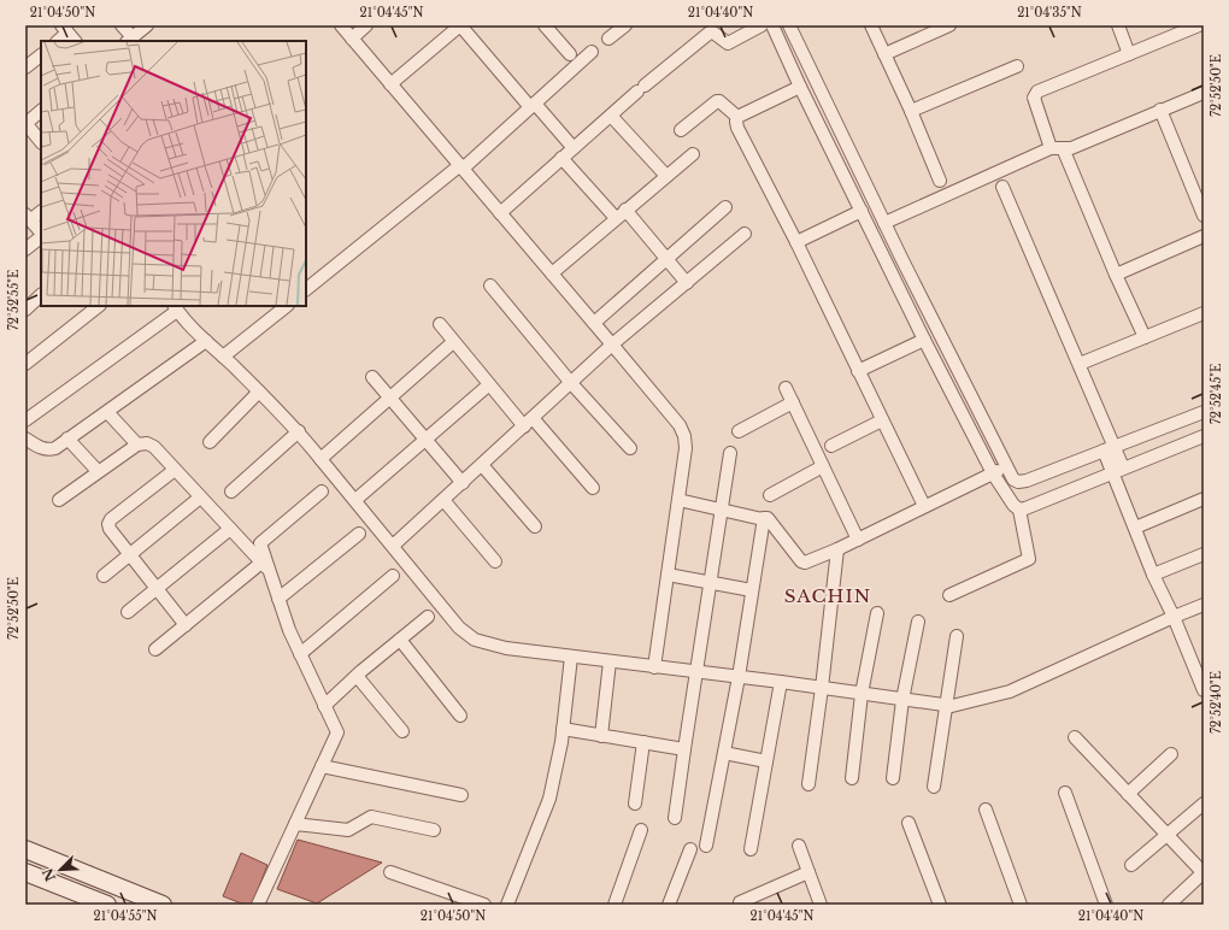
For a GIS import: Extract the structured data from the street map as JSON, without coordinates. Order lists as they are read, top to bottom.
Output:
{
  "districts": ["SACHIN"],
  "north": "bottom left",
  "coordinates": [
    "21°04'50\"N",
    "21°04'45\"N",
    "21°04'40\"N",
    "21°04'35\"N",
    "72°52'50\"E",
    "72°52'55\"E",
    "72°52'45\"E",
    "72°52'40\"E",
    "21°04'55\"N"
  ]
}
